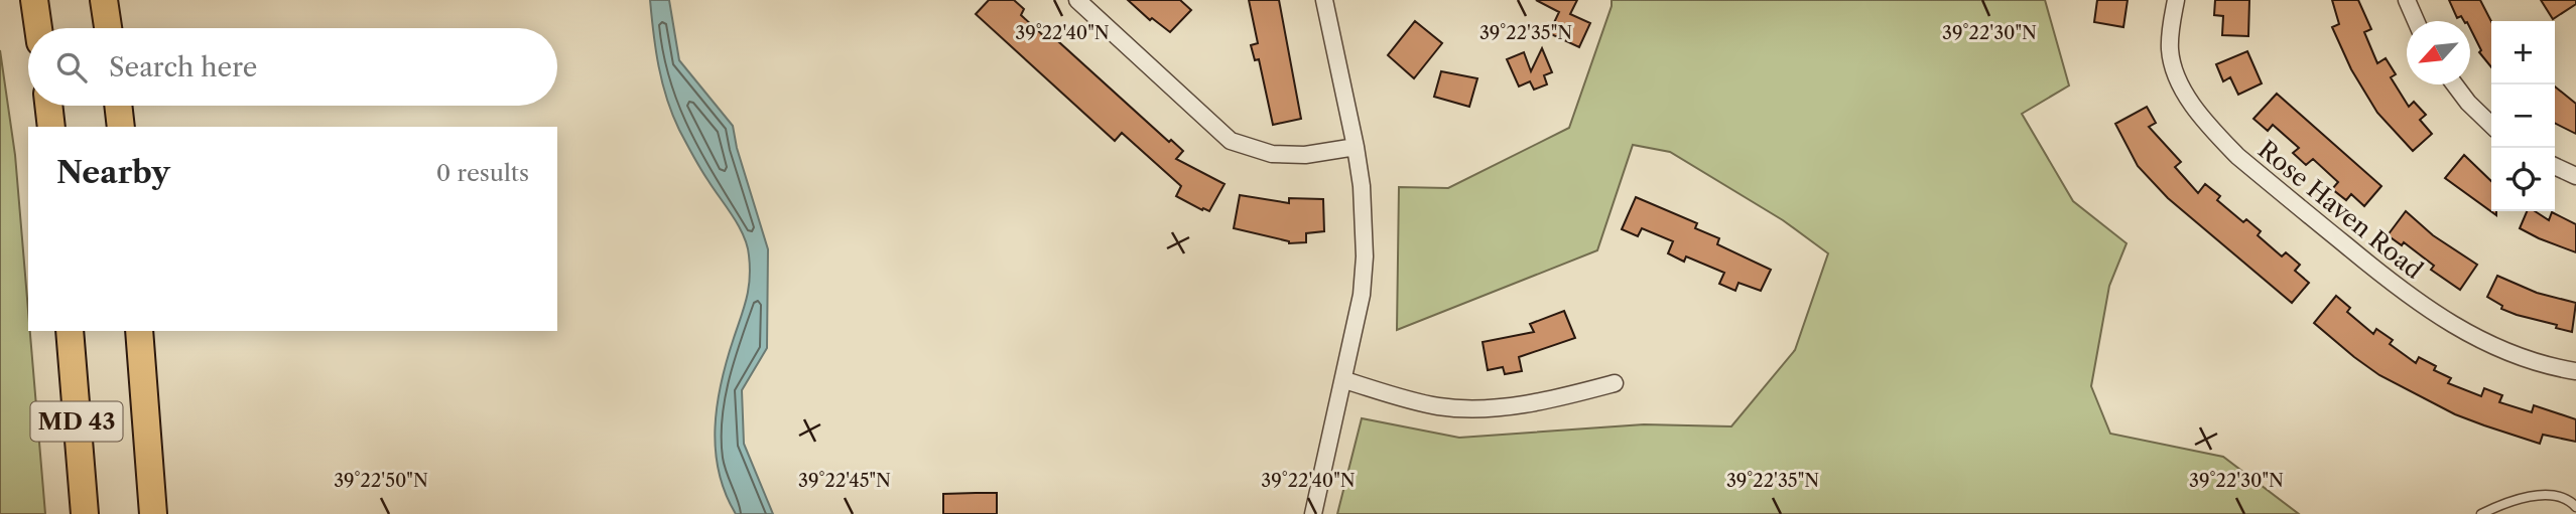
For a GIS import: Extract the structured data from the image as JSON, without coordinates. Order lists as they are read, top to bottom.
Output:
{
  "streets": {
    "highway": ["MD 43"],
    "street": ["Rose Haven Road"]
  },
  "north": "bottom left",
  "page": {
    "map_buttons": ["+", "−"],
    "search": "Search here",
    "heading": ["Nearby", "0 results"]
  },
  "coordinates": [
    "39°22'40\"N",
    "39°22'35\"N",
    "39°22'30\"N",
    "39°22'50\"N",
    "39°22'45\"N"
  ]
}
